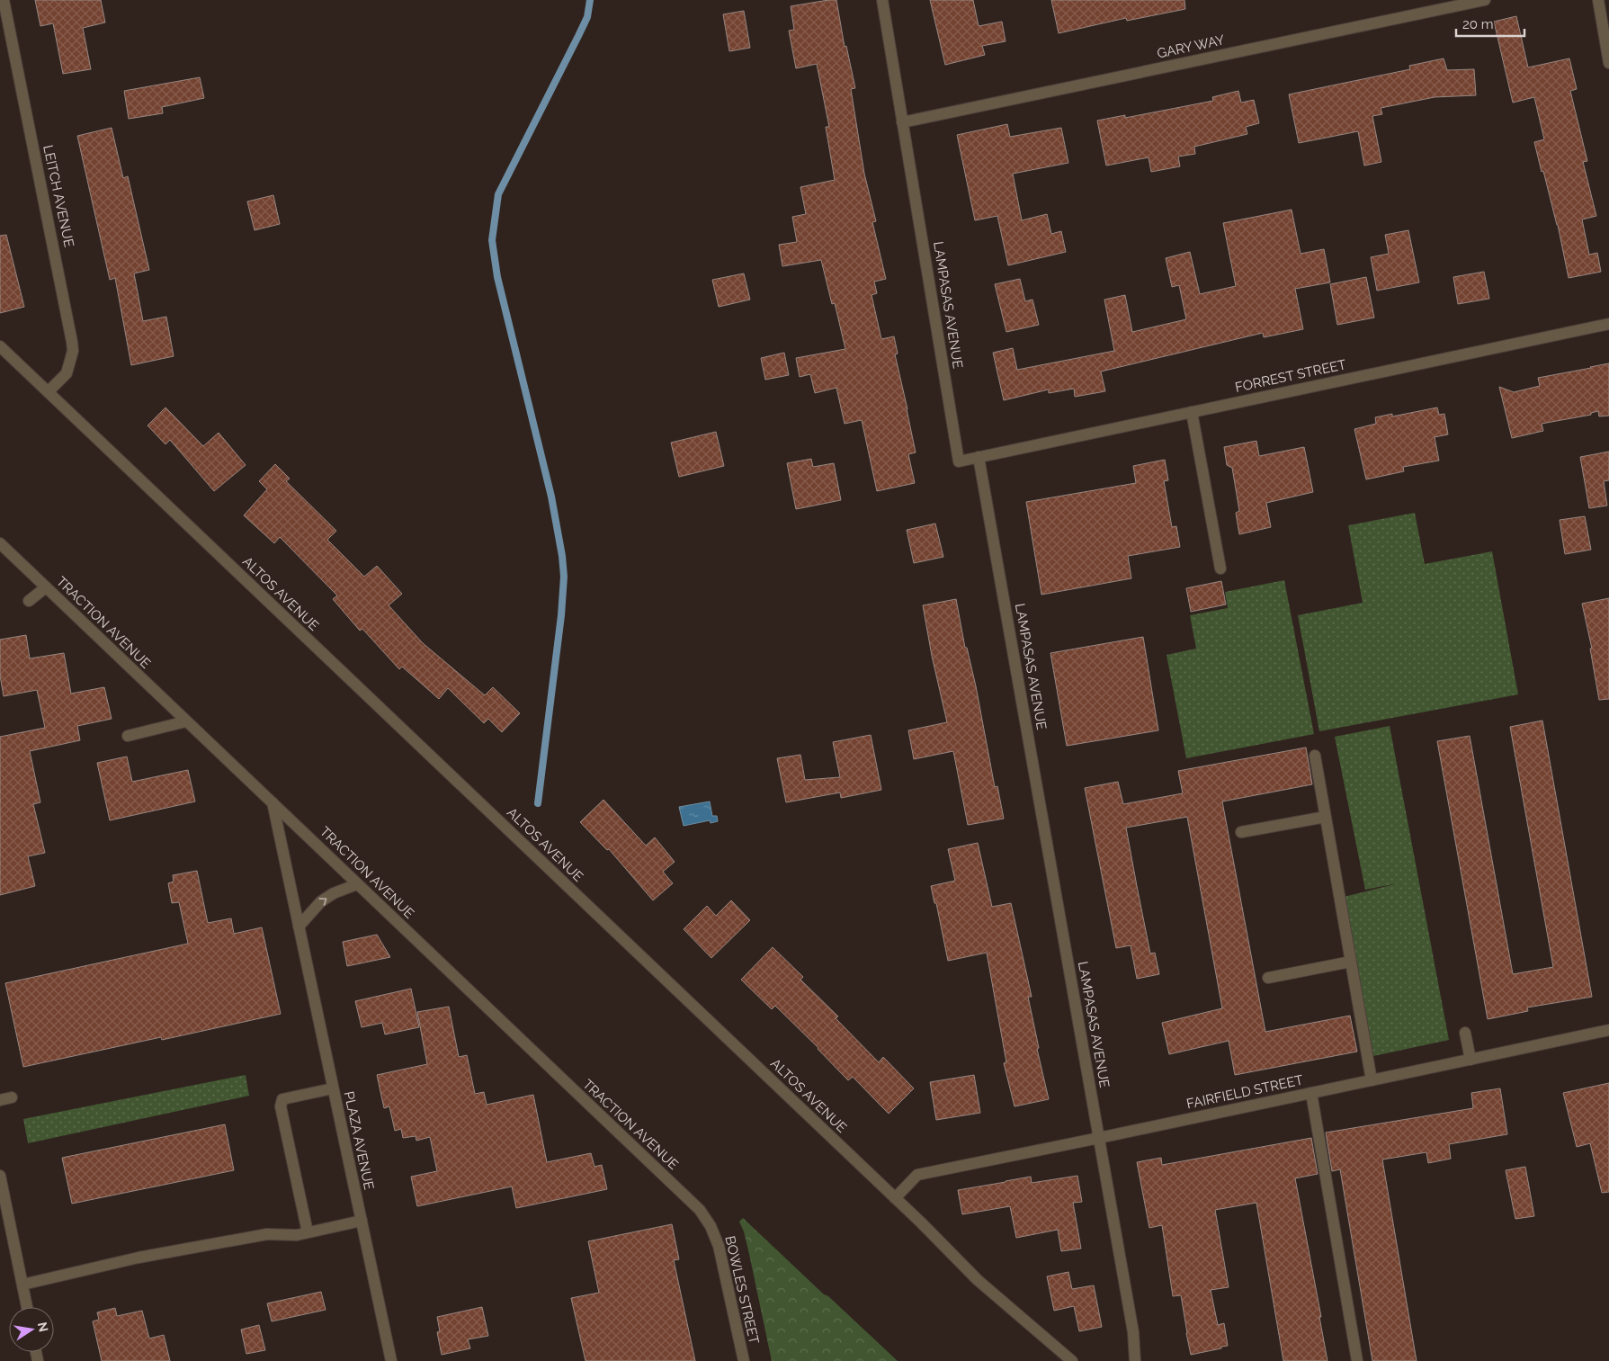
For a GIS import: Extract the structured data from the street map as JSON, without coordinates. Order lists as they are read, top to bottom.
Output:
{
  "streets": {
    "street": [
      "GARY WAY",
      "LEITCH AVENUE",
      "LAMPASAS AVENUE",
      "FORREST STREET",
      "ALTOS AVENUE",
      "TRACTION AVENUE",
      "FAIRFIELD STREET",
      "PLAZA AVENUE",
      "BOWLES STREET"
    ]
  },
  "crossings": [
    ["GARY WAY", "LAMPASAS AVENUE"],
    ["LEITCH AVENUE", "ALTOS AVENUE"],
    ["LAMPASAS AVENUE", "FORREST STREET"],
    ["LAMPASAS AVENUE", "FAIRFIELD STREET"],
    ["ALTOS AVENUE", "FAIRFIELD STREET"],
    ["TRACTION AVENUE", "PLAZA AVENUE"],
    ["TRACTION AVENUE", "BOWLES STREET"]
  ],
  "scale_bar": "20 m",
  "north": "right"
}
